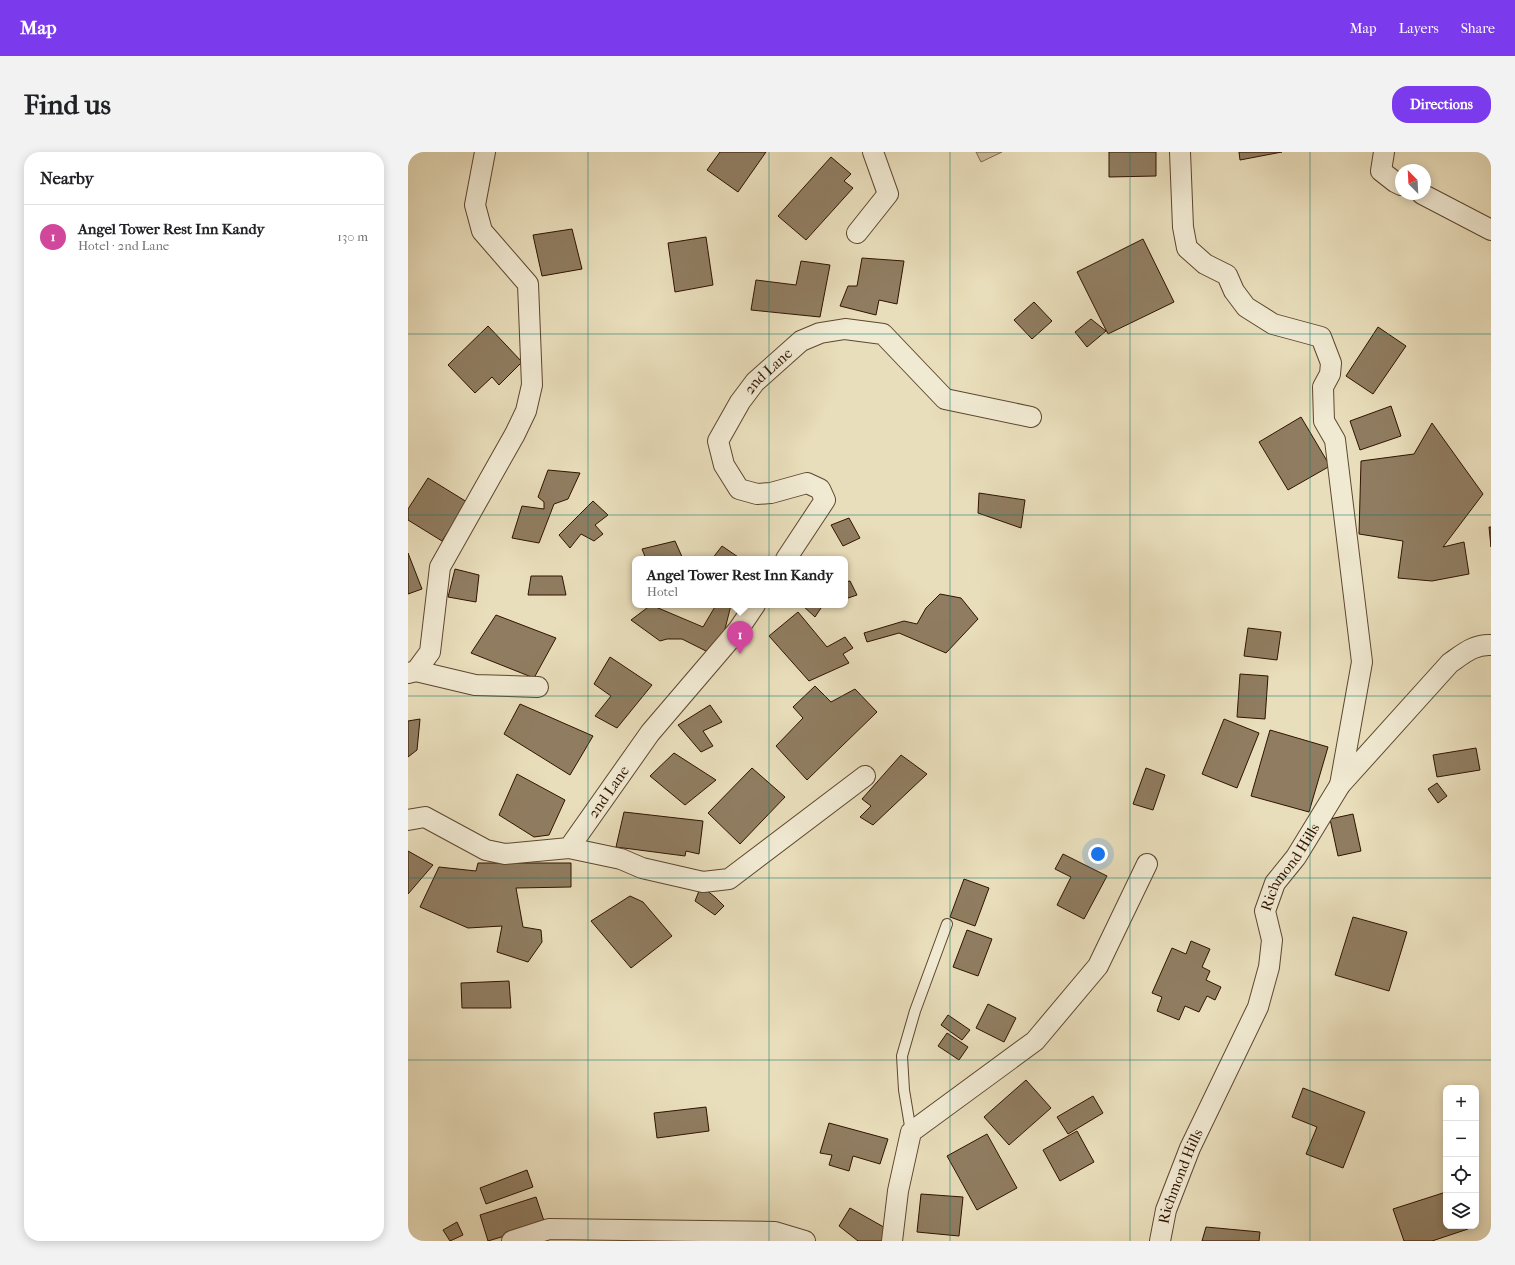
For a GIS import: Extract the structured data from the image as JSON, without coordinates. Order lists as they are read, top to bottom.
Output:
{
  "streets": {
    "street": ["2nd Lane", "Richmond Hills"]
  },
  "north": "top left",
  "page": {
    "header": "Map",
    "nav": ["Map", "Layers", "Share"],
    "buttons": "Directions",
    "title": "Find us",
    "heading": "Nearby",
    "list": [
      {
        "mark": "1",
        "name": "Angel Tower Rest Inn Kandy",
        "note": "Hotel · 2nd Lane",
        "value": "130 m"
      }
    ],
    "popup": ["Angel Tower Rest Inn Kandy", "Hotel"],
    "pins": "1",
    "map_buttons": ["+", "−"]
  }
}
